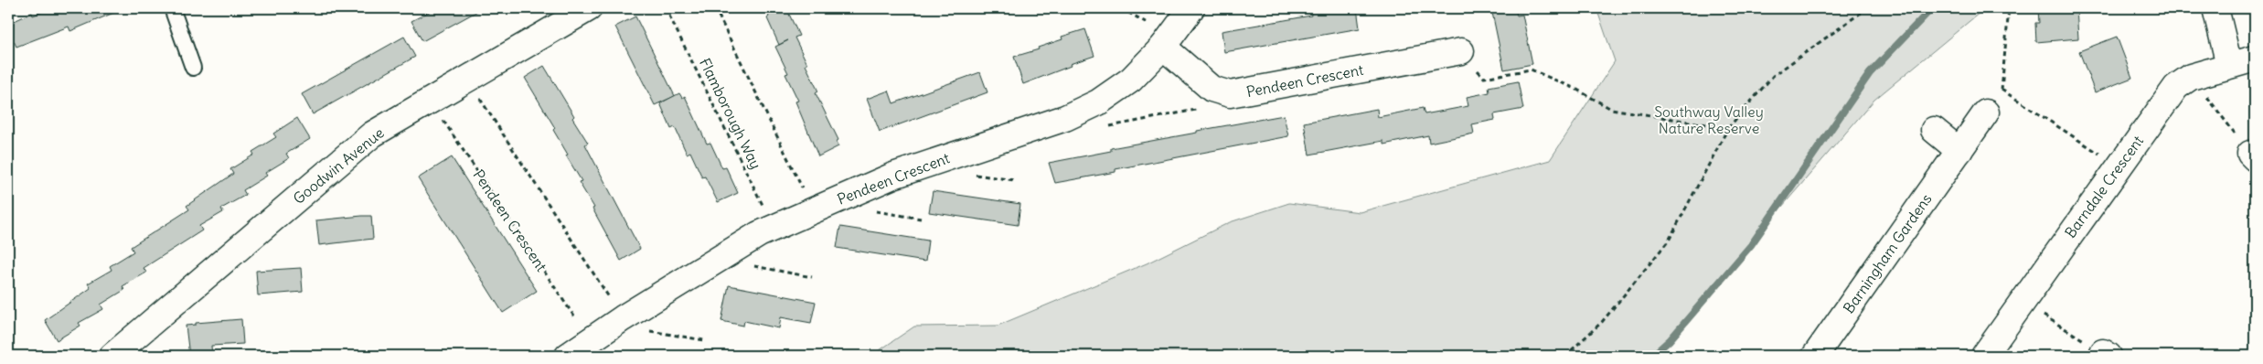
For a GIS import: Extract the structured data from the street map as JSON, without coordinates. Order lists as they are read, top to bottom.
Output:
{
  "streets": {
    "street": [
      "Pendeen Crescent",
      "Goodwin Avenue",
      "Barndale Crescent",
      "Barningham Gardens"
    ],
    "path": ["Flamborough Way"]
  },
  "crossings": [
    ["Pendeen Crescent", "Flamborough Way"],
    ["Pendeen Crescent", "Goodwin Avenue"]
  ],
  "parks": ["Southway Valley Nature Reserve"]
}
